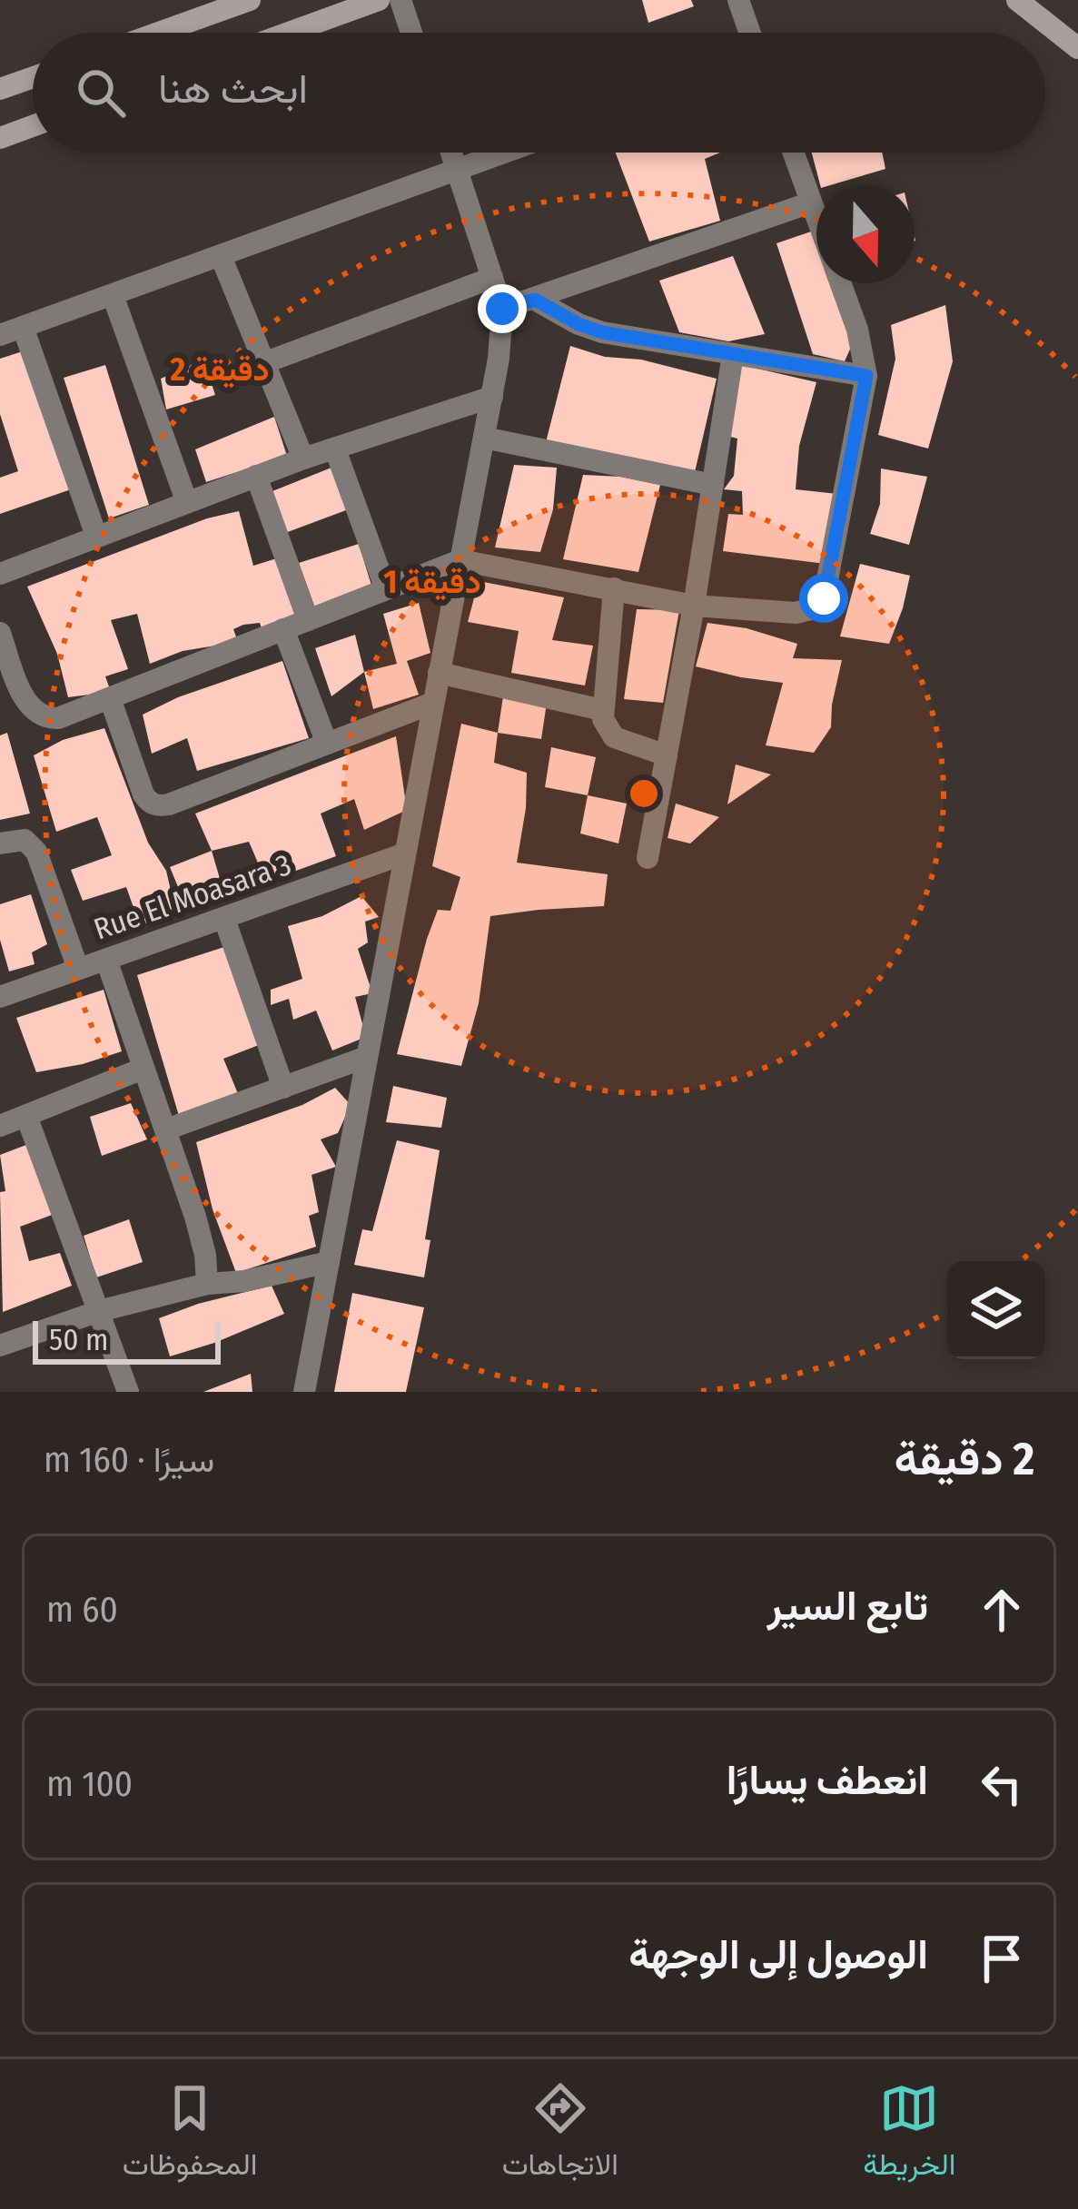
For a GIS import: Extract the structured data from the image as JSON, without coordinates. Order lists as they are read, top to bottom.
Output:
{
  "streets": {
    "street": ["Rue El Moasara 3"]
  },
  "scale_bar": "50 m",
  "north": "bottom",
  "page": {
    "search": "ابحث هنا",
    "scale": "50 m",
    "heading": ["2 دقيقة", "سيرًا · 160 m"],
    "list": [
      ["تابع السير", "60 m"],
      ["انعطف يسارًا", "100 m"],
      "الوصول إلى الوجهة"
    ],
    "nav": ["الخريطة", "الاتجاهات", "المحفوظات"]
  },
  "rings": ["2 دقيقة", "1 دقيقة"]
}
